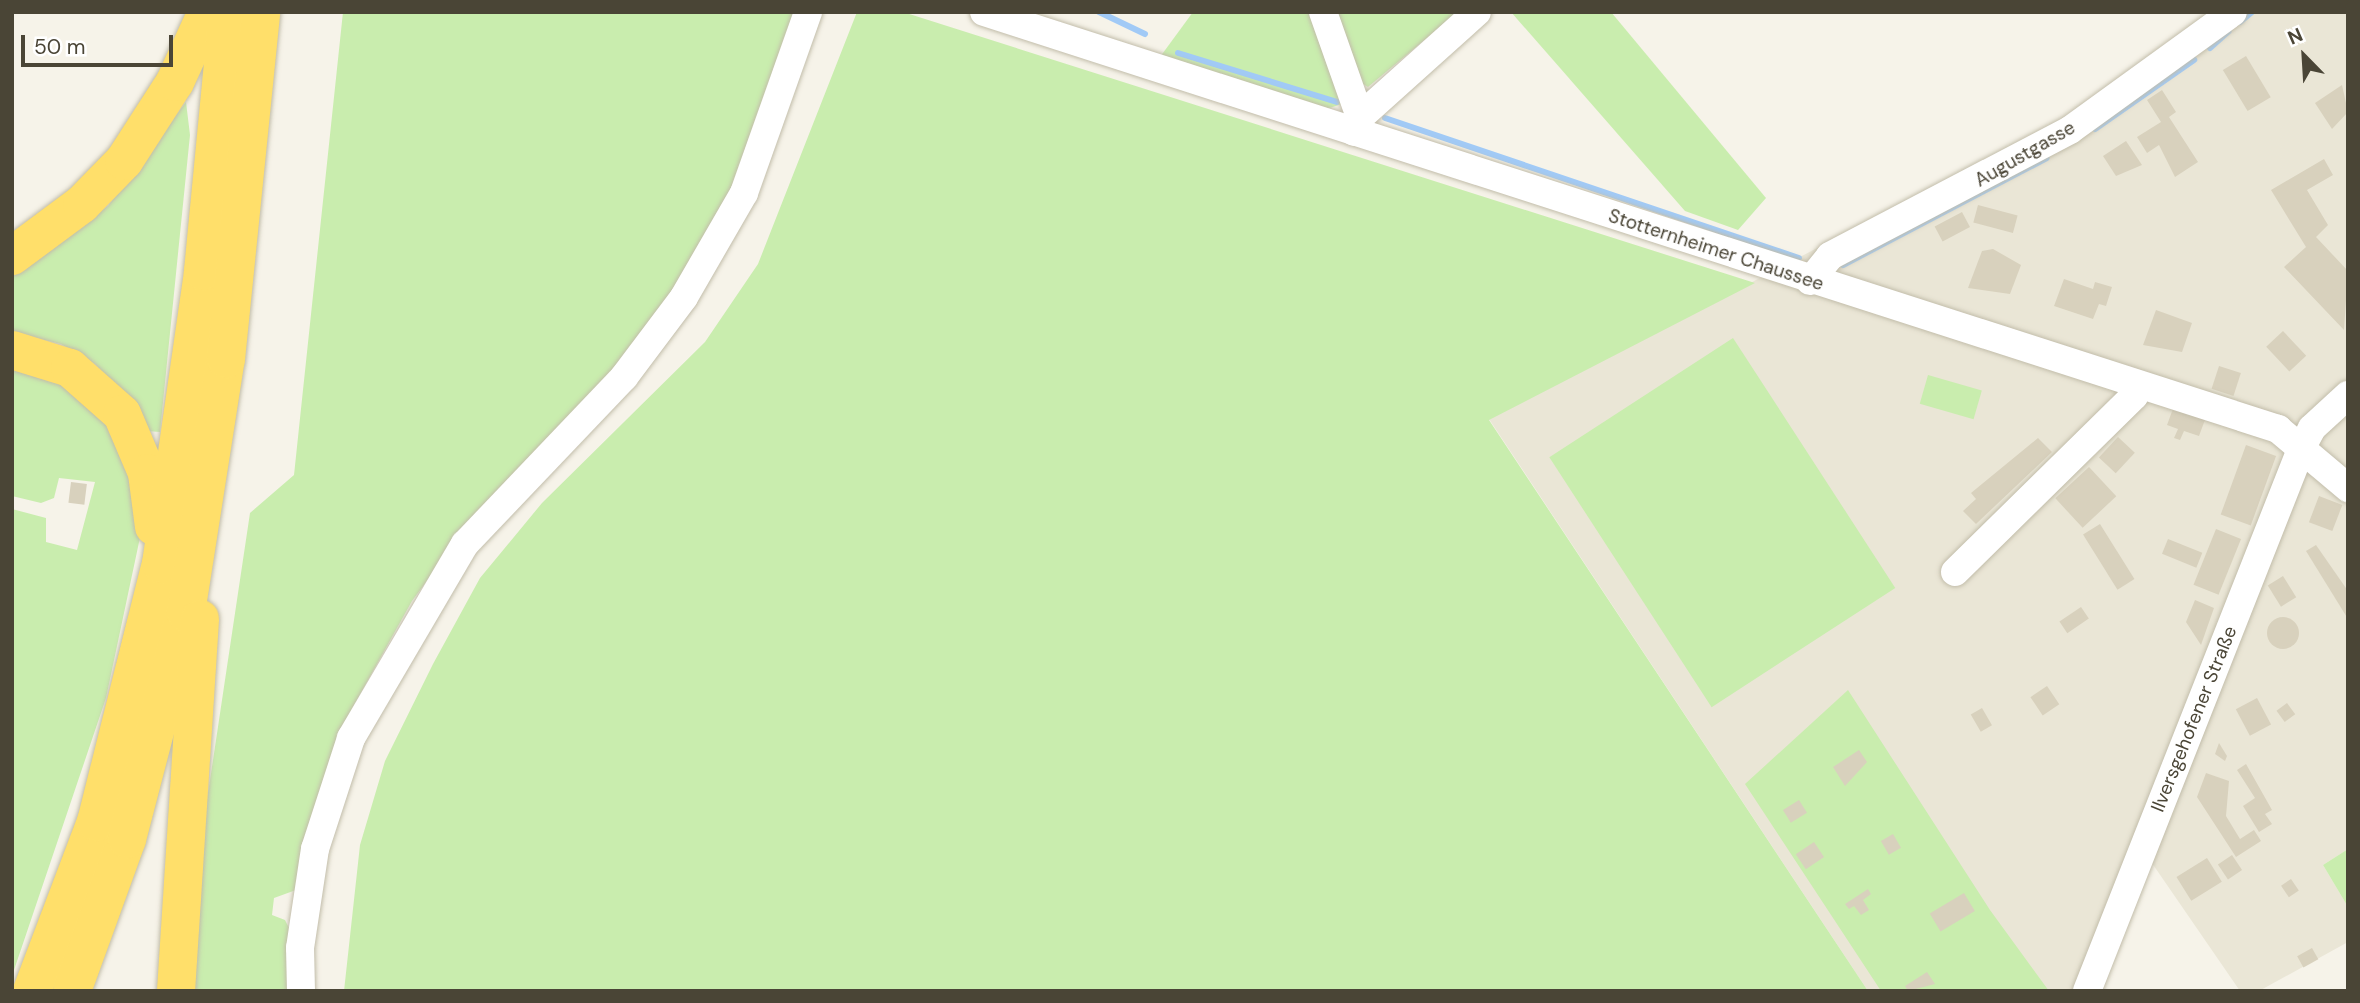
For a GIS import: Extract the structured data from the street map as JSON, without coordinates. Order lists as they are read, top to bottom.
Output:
{
  "streets": {
    "street": ["Augustgasse", "Stotternheimer Chaussee", "Ilversgehofener Straße"]
  },
  "crossings": [
    ["Augustgasse", "Stotternheimer Chaussee"],
    ["Stotternheimer Chaussee", "Ilversgehofener Straße"]
  ],
  "scale_bar": "50 m",
  "north": "top left"
}
